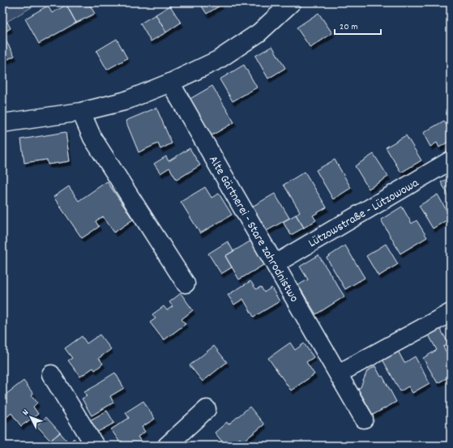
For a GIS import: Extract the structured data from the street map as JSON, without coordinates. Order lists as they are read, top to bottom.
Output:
{
  "streets": {
    "street": ["Lützowstraße - Lützowowa", "Alte Gärtnerei - Stare zahrodnistwo"]
  },
  "crossings": [
    ["Lützowstraße - Lützowowa", "Alte Gärtnerei - Stare zahrodnistwo"]
  ],
  "scale_bar": "20 m",
  "north": "top left"
}
